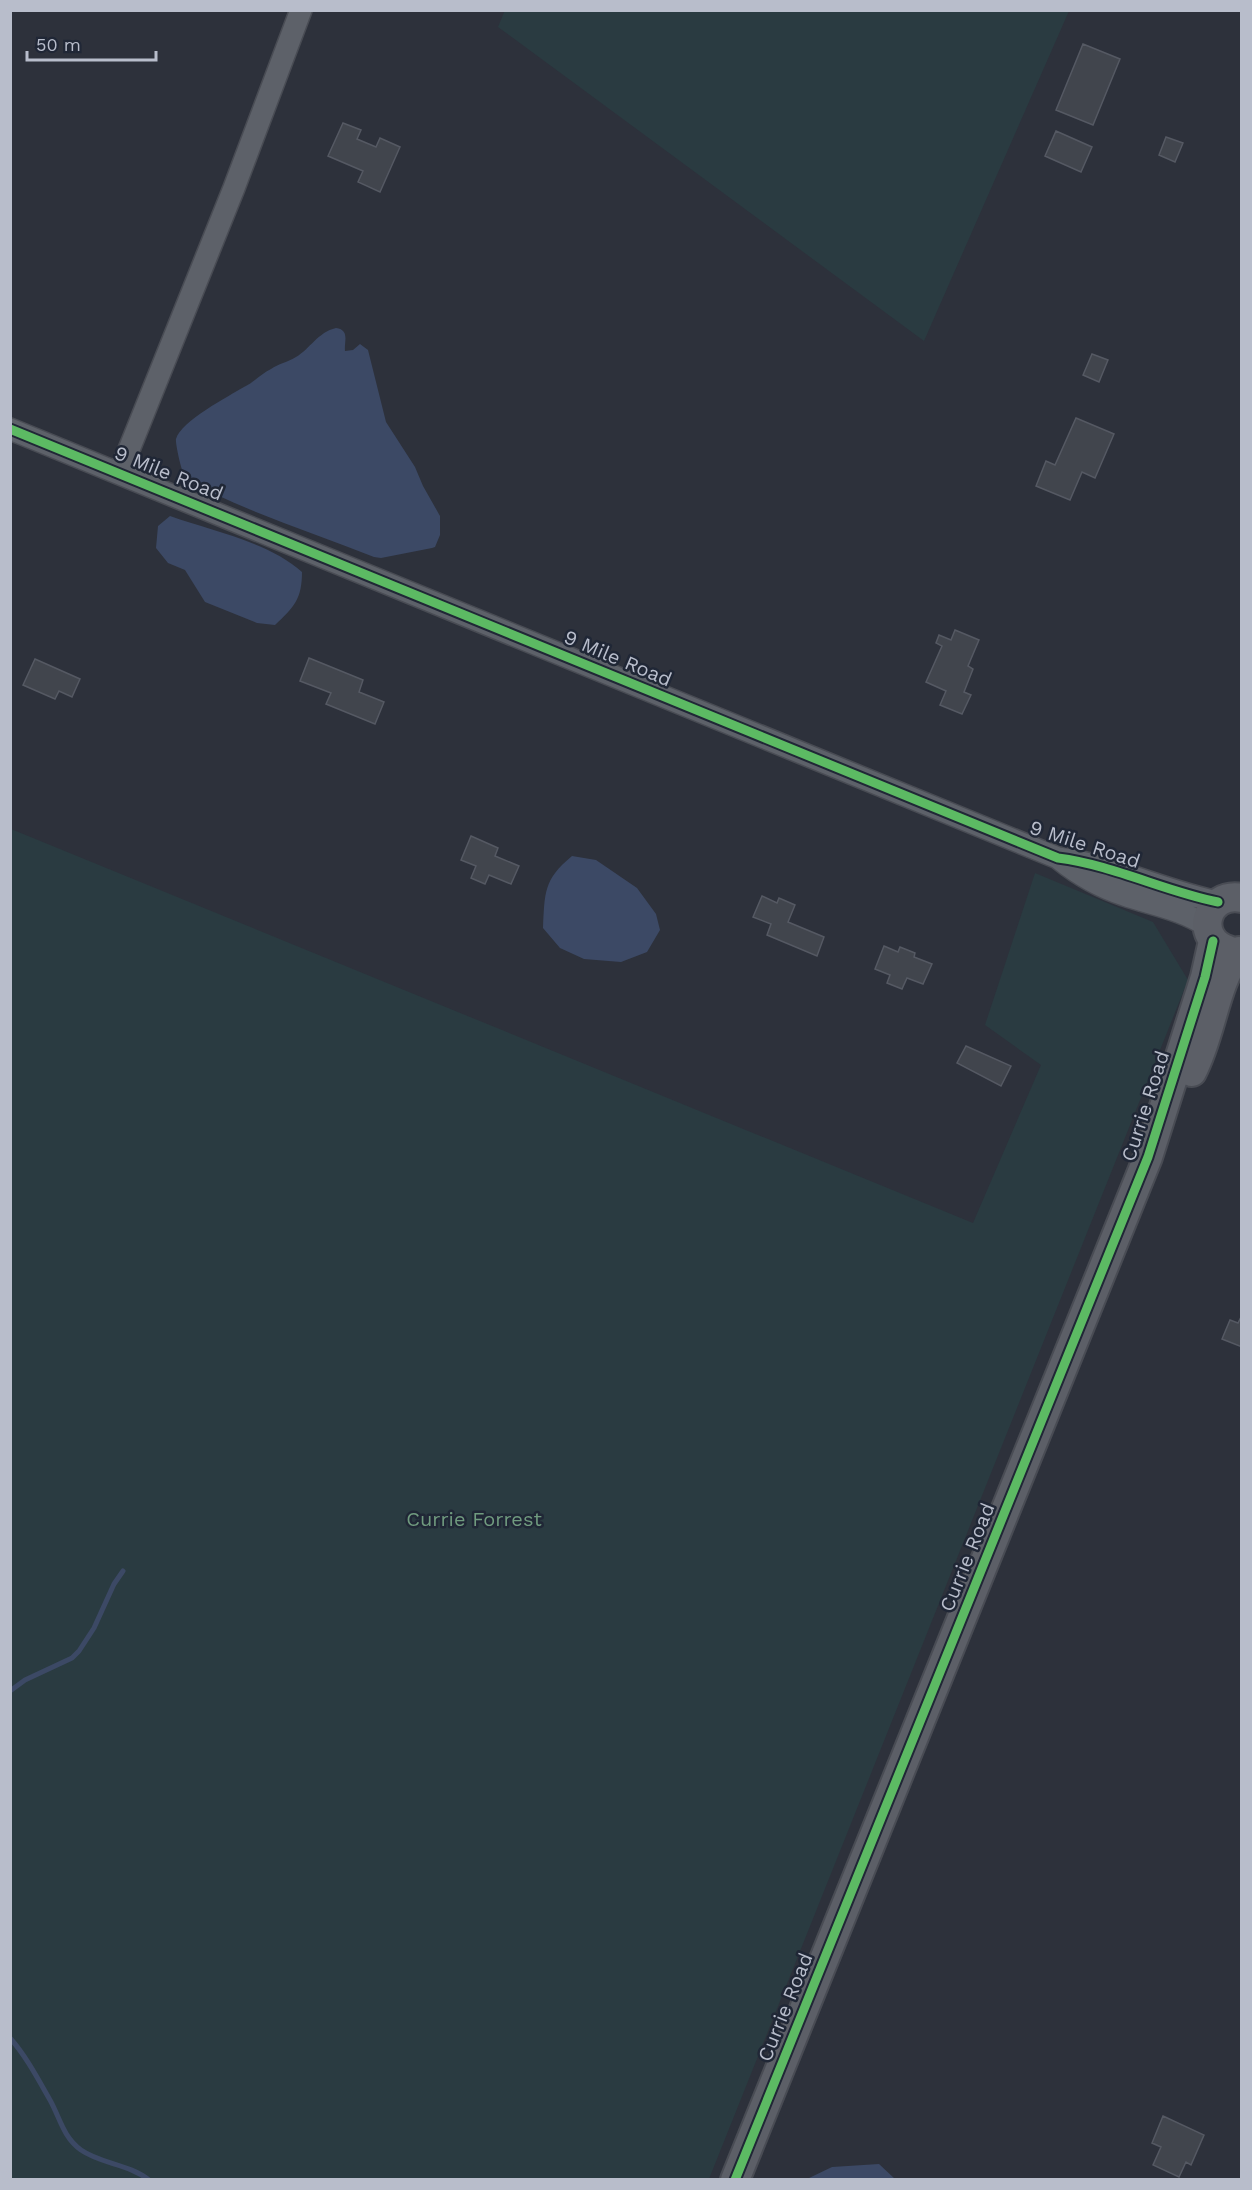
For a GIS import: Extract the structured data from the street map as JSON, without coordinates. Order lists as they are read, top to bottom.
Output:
{
  "streets": {
    "street": ["9 Mile Road", "Currie Road"]
  },
  "crossings": [
    ["9 Mile Road", "Currie Road"]
  ],
  "parks": ["Currie Forrest"],
  "scale_bar": "50 m"
}
